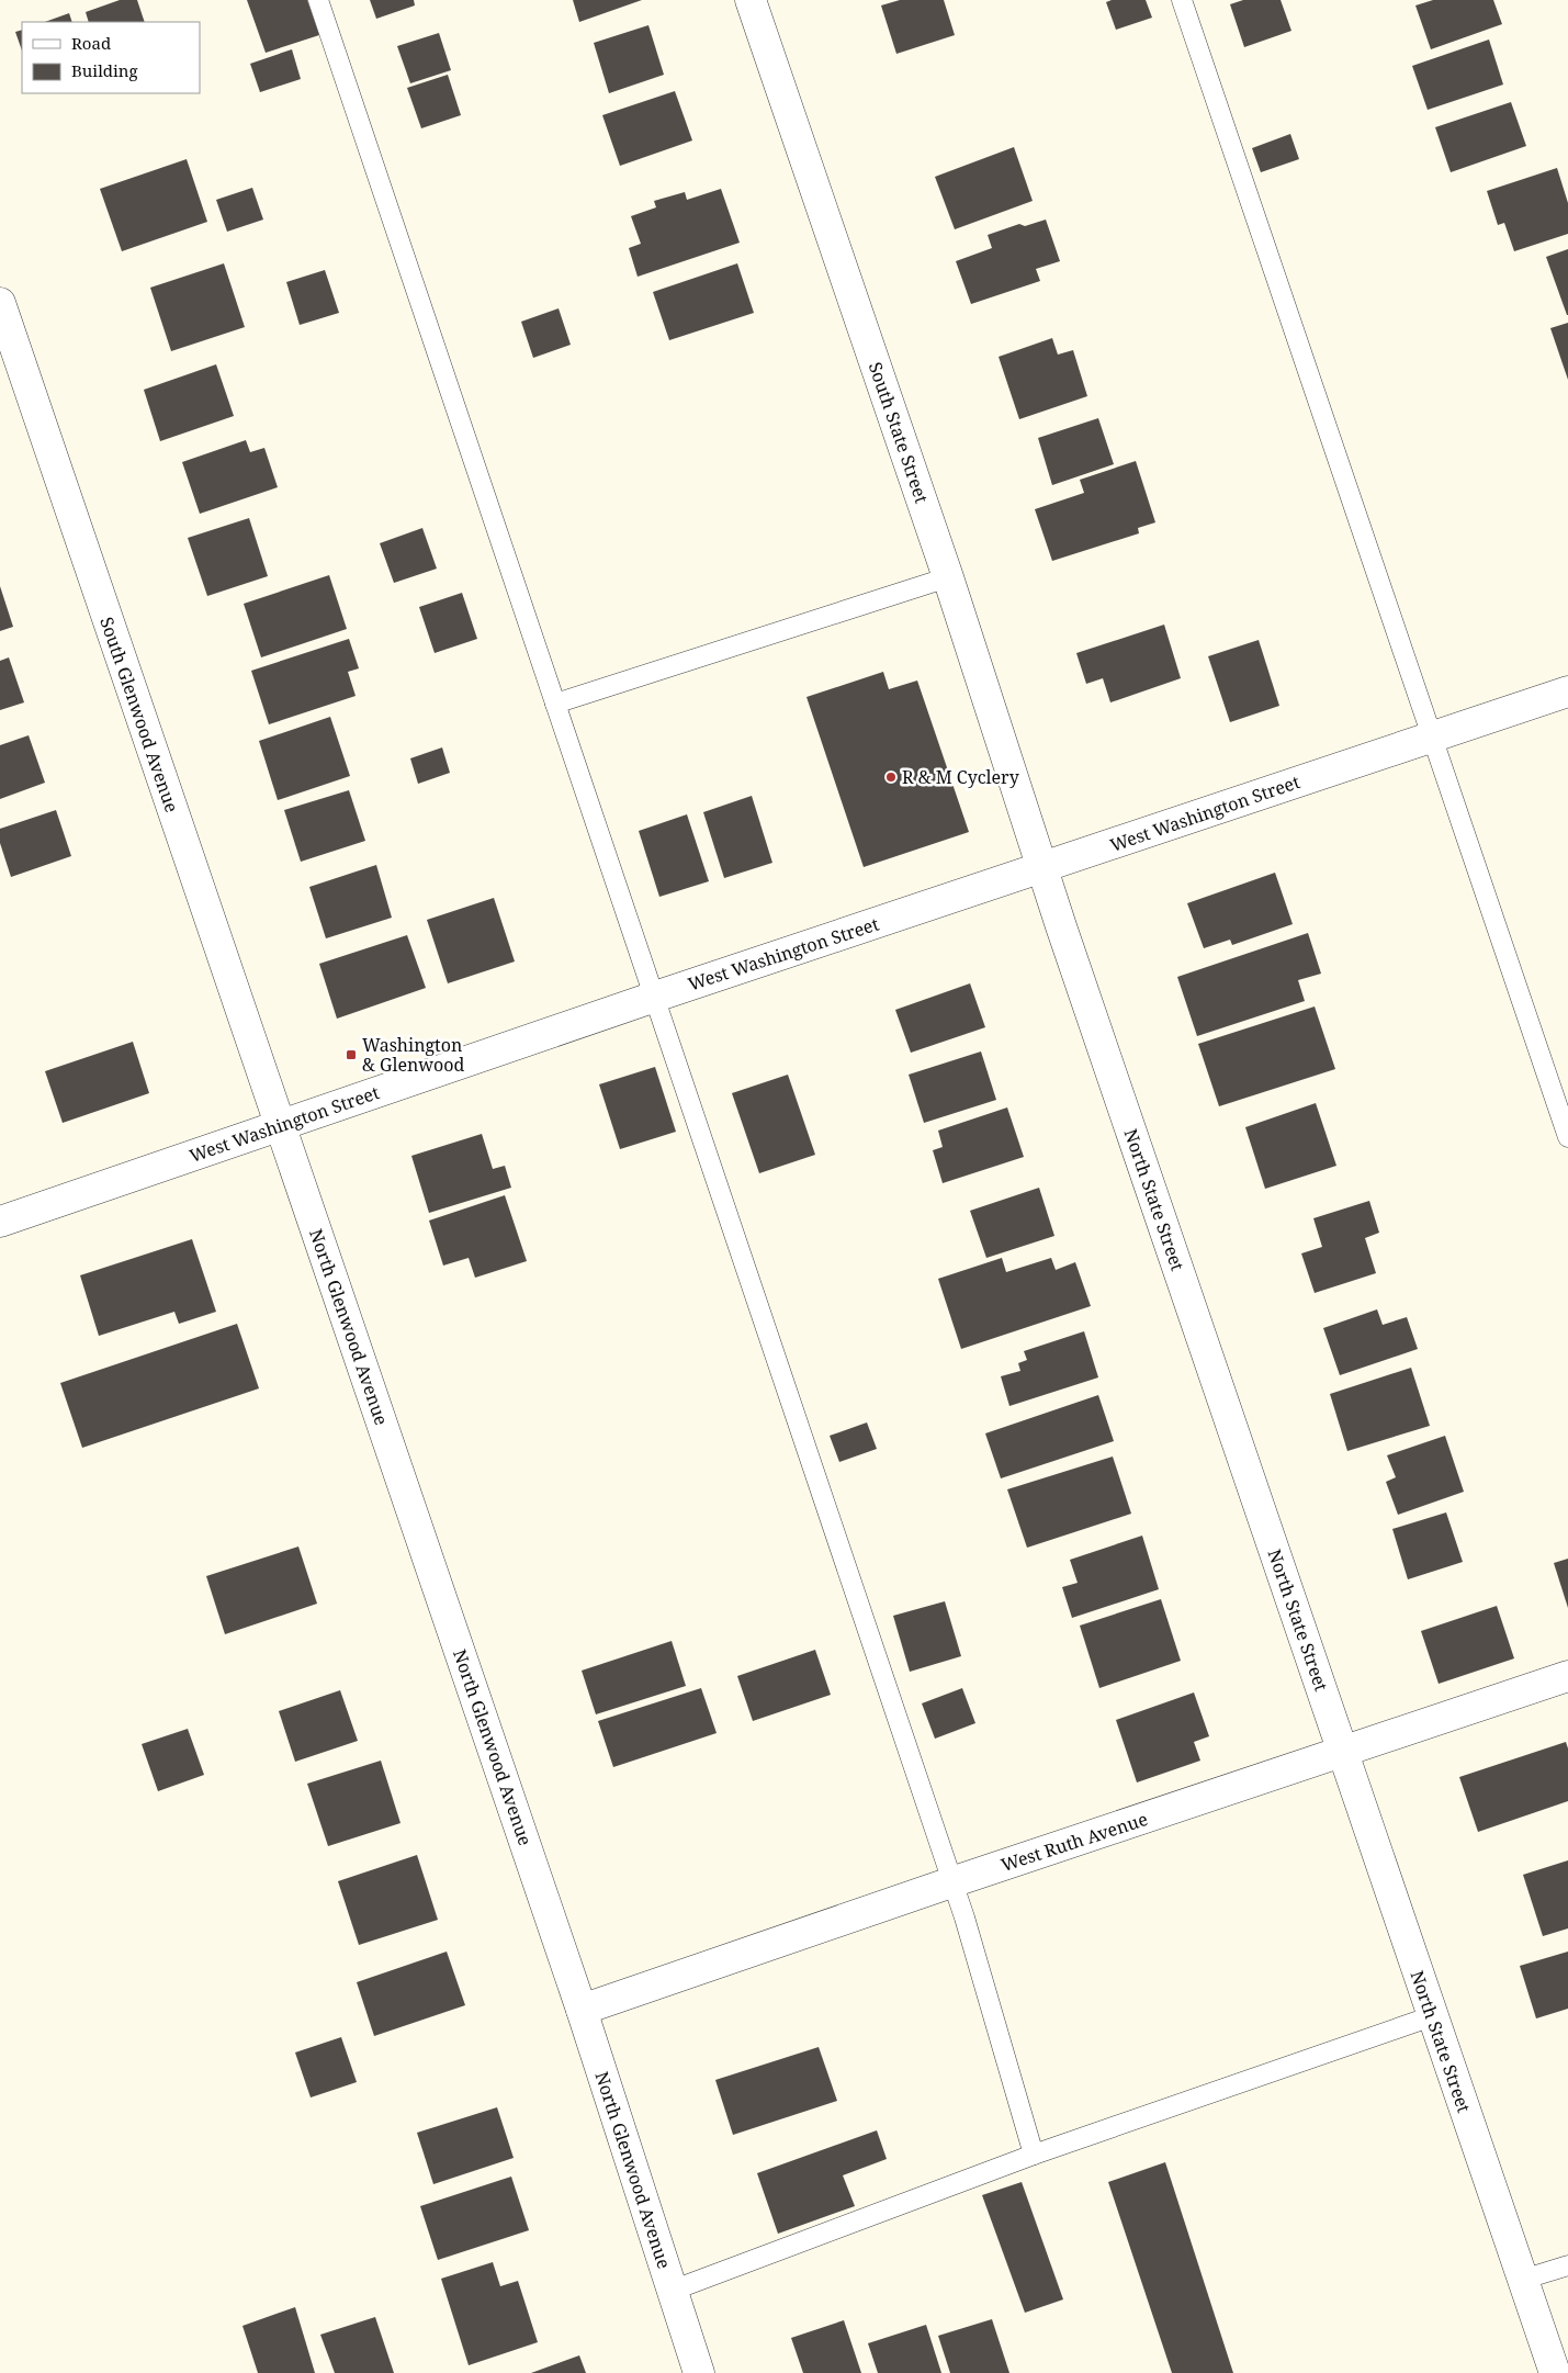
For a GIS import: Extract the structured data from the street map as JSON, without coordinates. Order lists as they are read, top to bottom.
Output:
{
  "streets": {
    "street": [
      "South State Street",
      "South Glenwood Avenue",
      "West Washington Street",
      "North State Street",
      "North Glenwood Avenue",
      "West Ruth Avenue"
    ]
  },
  "crossings": [
    ["South State Street", "West Washington Street"],
    ["South State Street", "North State Street"],
    ["South Glenwood Avenue", "West Washington Street"],
    ["South Glenwood Avenue", "North Glenwood Avenue"],
    ["West Washington Street", "North State Street"],
    ["West Washington Street", "North Glenwood Avenue"],
    ["North State Street", "West Ruth Avenue"],
    ["North Glenwood Avenue", "West Ruth Avenue"]
  ],
  "places": {
    "other": ["R & M Cyclery"],
    "transit": ["Washington & Glenwood"]
  },
  "legend": ["Road", "Building"]
}
